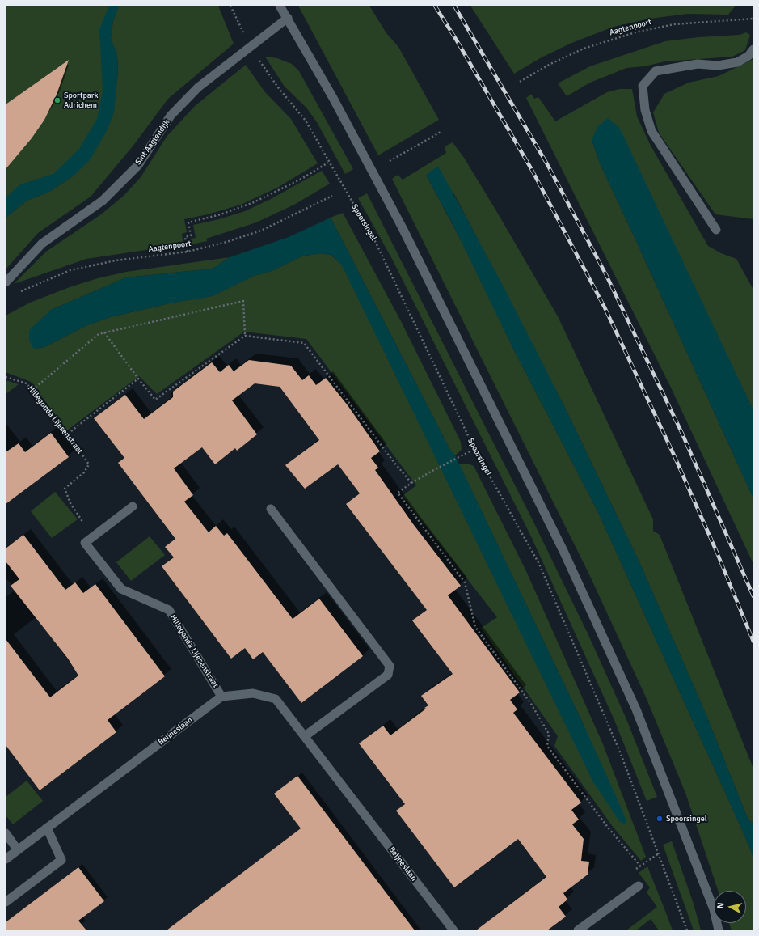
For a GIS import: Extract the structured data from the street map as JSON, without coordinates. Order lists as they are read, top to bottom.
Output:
{
  "streets": {
    "street": ["Sint Aagtendijk", "Hillegonda Lijesenstraat", "Beijneslaan"],
    "path": ["Aagtenpoort", "Spoorsingel"]
  },
  "crossings": [
    ["Sint Aagtendijk", "Spoorsingel"],
    ["Hillegonda Lijesenstraat", "Beijneslaan"]
  ],
  "places": ["Sportpark Adrichem", "Spoorsingel"],
  "north": "left"
}
